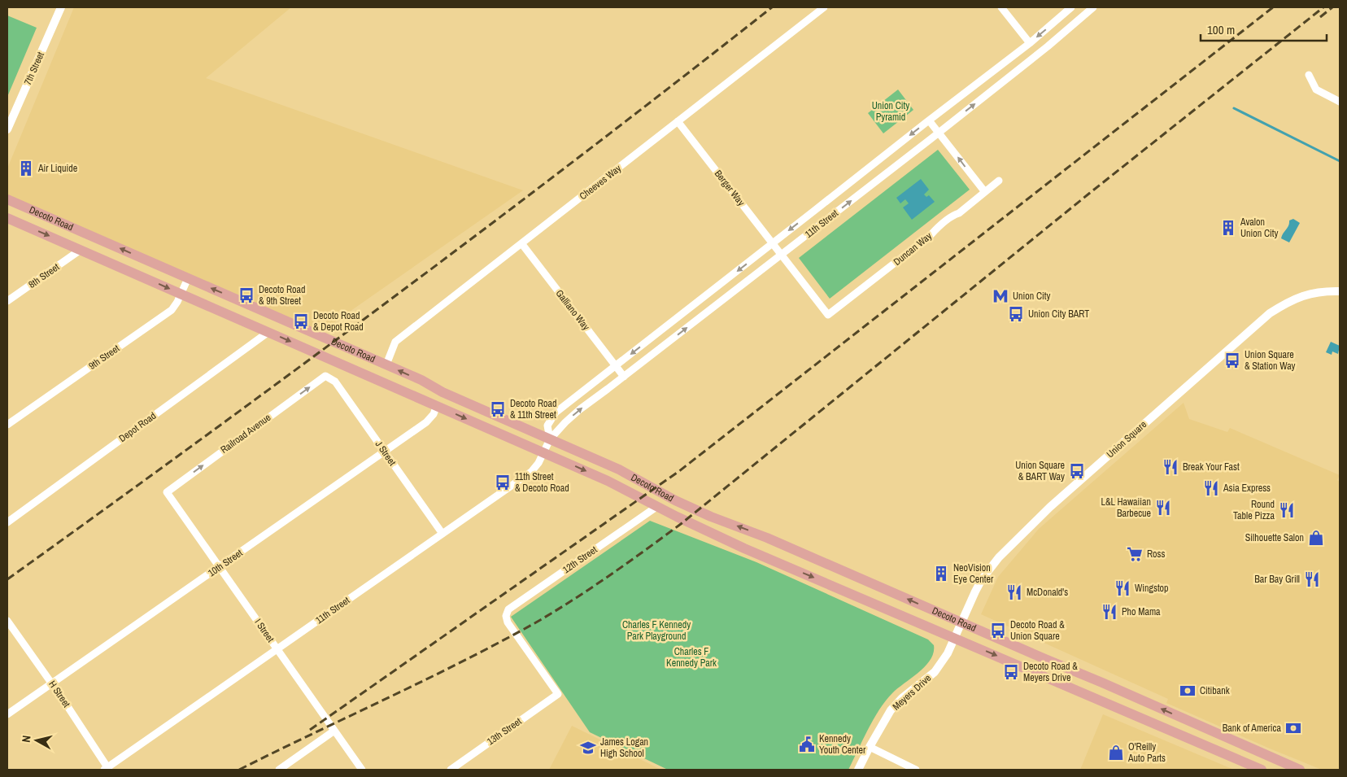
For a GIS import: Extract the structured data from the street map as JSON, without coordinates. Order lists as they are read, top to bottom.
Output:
{
  "streets": {
    "main road": ["Decoto Road"],
    "street": [
      "7th Street",
      "Cheeves Way",
      "Berger Way",
      "11th Street",
      "Duncan Way",
      "8th Street",
      "Galliano Way",
      "9th Street",
      "Depot Road",
      "Railroad Avenue",
      "Union Square",
      "J Street",
      "12th Street",
      "10th Street",
      "I Street",
      "Meyers Drive",
      "H Street",
      "13th Street"
    ]
  },
  "crossings": [
    ["Cheeves Way", "Berger Way"],
    ["Cheeves Way", "Decoto Road"],
    ["Cheeves Way", "Galliano Way"],
    ["Berger Way", "11th Street"],
    ["Berger Way", "Duncan Way"],
    ["Decoto Road", "11th Street"],
    ["Decoto Road", "8th Street"],
    ["Decoto Road", "9th Street"],
    ["Decoto Road", "Depot Road"],
    ["Decoto Road", "Union Square"],
    ["Decoto Road", "12th Street"],
    ["Decoto Road", "10th Street"],
    ["Decoto Road", "Meyers Drive"],
    ["11th Street", "Duncan Way"],
    ["11th Street", "Galliano Way"],
    ["11th Street", "J Street"],
    ["11th Street", "I Street"],
    ["11th Street", "H Street"],
    ["Railroad Avenue", "J Street"],
    ["Railroad Avenue", "I Street"],
    ["Union Square", "Meyers Drive"],
    ["J Street", "10th Street"],
    ["12th Street", "13th Street"],
    ["10th Street", "I Street"],
    ["10th Street", "H Street"]
  ],
  "one_way": ["Railroad Avenue"],
  "parks": ["Union City Pyramid", "Charles F Kennedy Park Playground", "Charles F Kennedy Park"],
  "places": {
    "building": ["Air Liquide", "Avalon Union City", "NeoVision Eye Center"],
    "bus stop": [
      "Decoto Road & 9th Street",
      "Union City BART",
      "Decoto Road & Depot Road",
      "Union Square & Station Way",
      "Decoto Road & 11th Street",
      "Union Square & BART Way",
      "11th Street & Decoto Road",
      "Decoto Road & Union Square",
      "Decoto Road & Meyers Drive"
    ],
    "metro station": ["Union City"],
    "restaurant": [
      "Break Your Fast",
      "Asia Express",
      "L&L Hawaiian Barbecue",
      "Round Table Pizza",
      "Bar Bay Grill",
      "Wingstop",
      "McDonald's",
      "Pho Mama"
    ],
    "shop": ["Silhouette Salon", "O'Reilly Auto Parts"],
    "supermarket": ["Ross"],
    "bank": ["Citibank", "Bank of America"],
    "public building": ["Kennedy Youth Center"],
    "school or university": ["James Logan High School"]
  },
  "scale_bar": "100 m",
  "north": "left"
}
